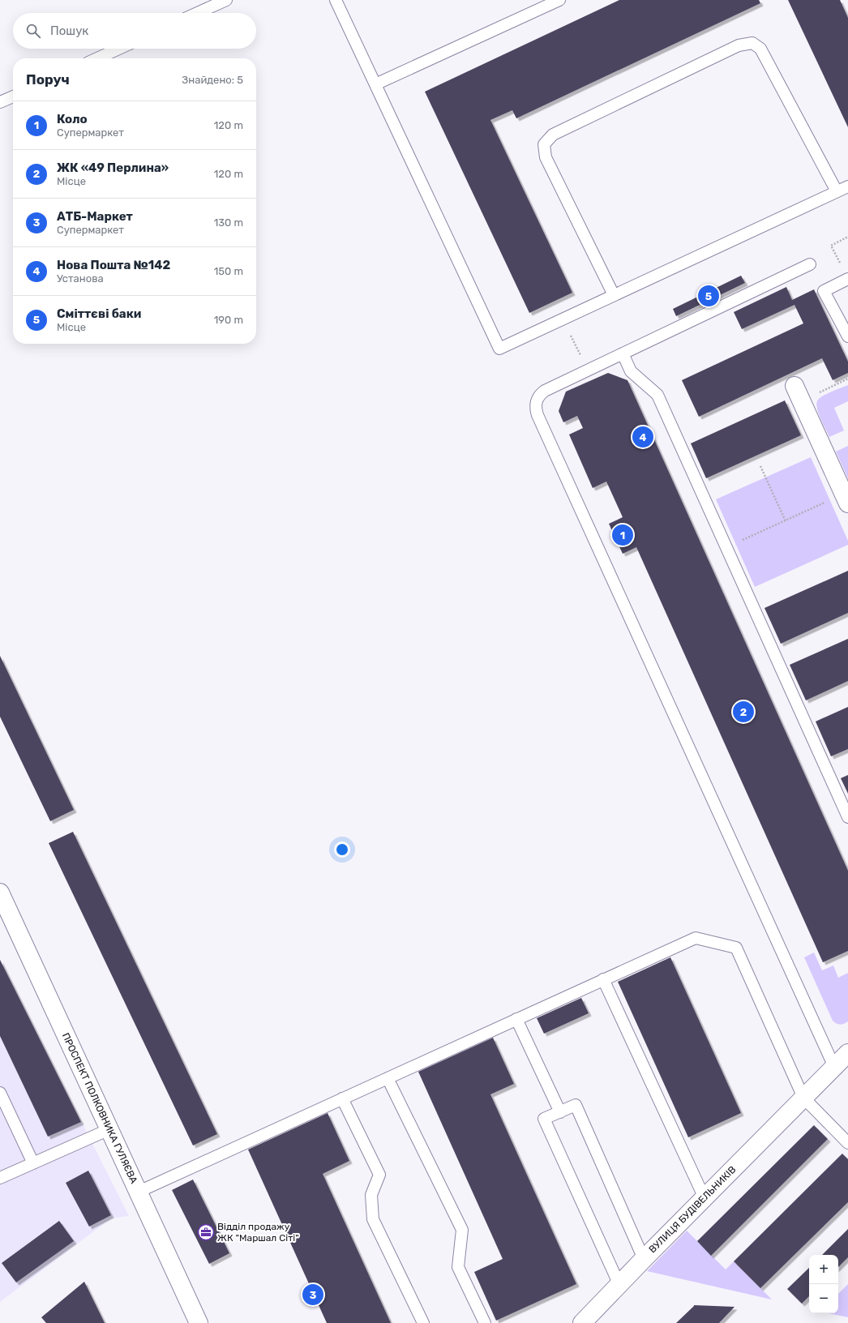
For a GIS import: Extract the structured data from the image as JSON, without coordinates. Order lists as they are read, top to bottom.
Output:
{
  "streets": {
    "street": ["ПРОСПЕКТ ПОЛКОВНИКА ГУЛЯЄВА", "ВУЛИЦЯ БУДІВЕЛЬНИКІВ"]
  },
  "places": {
    "office": ["Відділ продажу ЖК \"Маршал Сіті\""]
  },
  "page": {
    "search": "Пошук",
    "heading": ["Поруч", "Знайдено: 5"],
    "list": [
      {
        "mark": "1",
        "name": "Коло",
        "note": "Супермаркет",
        "value": "120 m"
      },
      {
        "mark": "2",
        "name": "ЖК «49 Перлина»",
        "note": "Місце",
        "value": "120 m"
      },
      {
        "mark": "3",
        "name": "АТБ-Маркет",
        "note": "Супермаркет",
        "value": "130 m"
      },
      {
        "mark": "4",
        "name": "Нова Пошта №142",
        "note": "Установа",
        "value": "150 m"
      },
      {
        "mark": "5",
        "name": "Сміттєві баки",
        "note": "Місце",
        "value": "190 m"
      }
    ],
    "pins": [
      "5",
      "4",
      "1",
      "2",
      "3"
    ],
    "map_buttons": ["+", "−"]
  }
}
